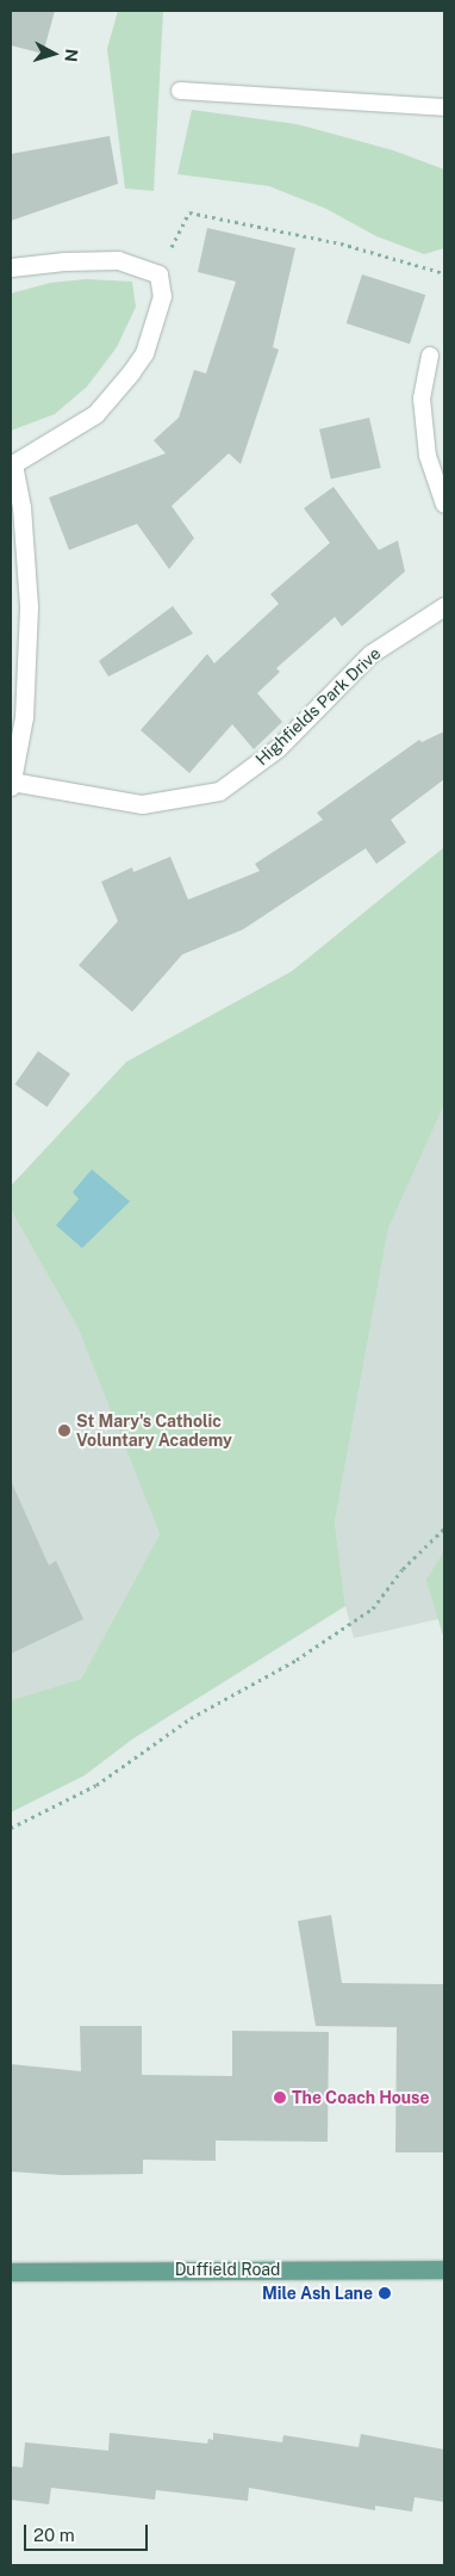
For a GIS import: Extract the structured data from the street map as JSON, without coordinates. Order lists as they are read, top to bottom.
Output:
{
  "streets": {
    "main road": ["Duffield Road"],
    "street": ["Highfields Park Drive"]
  },
  "places": ["St Mary's Catholic Voluntary Academy", "The Coach House", "Mile Ash Lane"],
  "scale_bar": "20 m",
  "north": "right"
}
